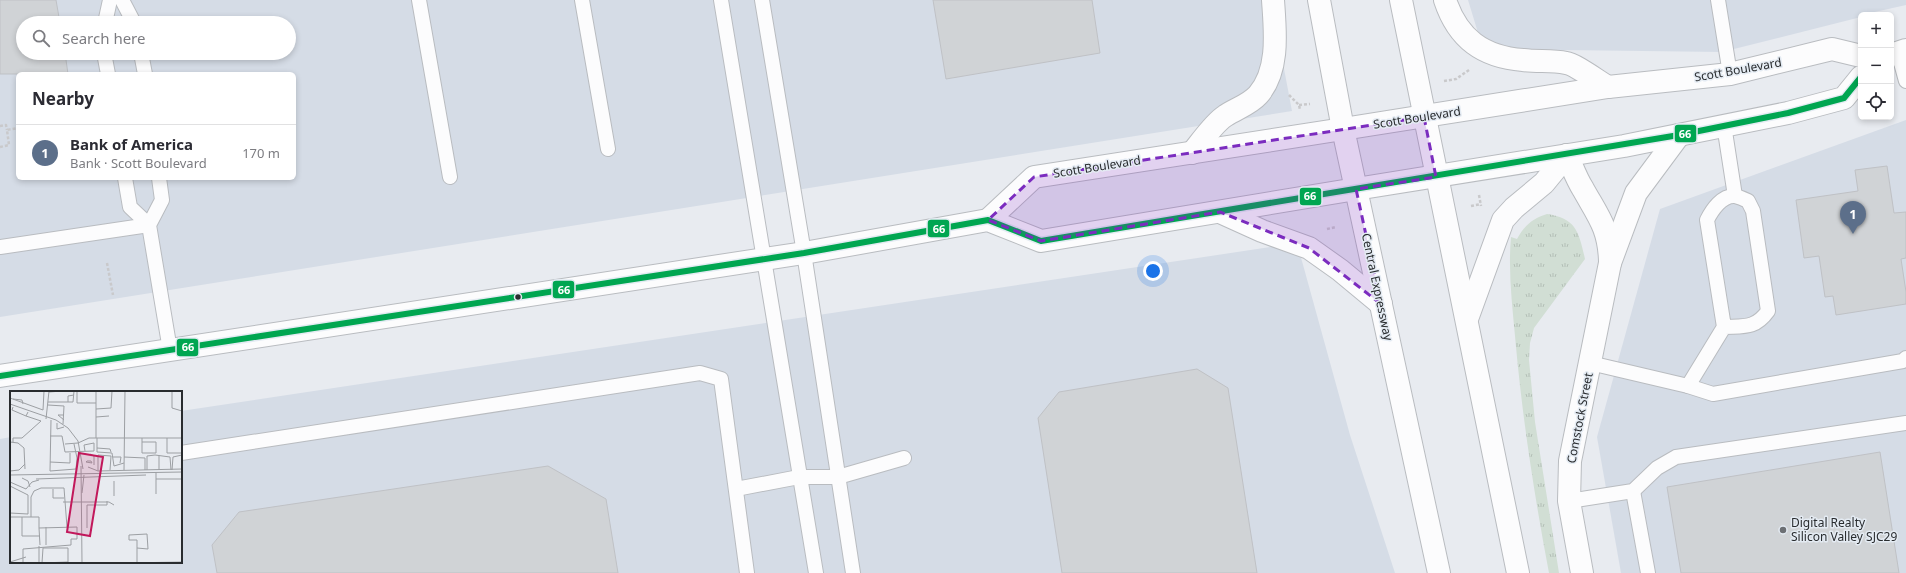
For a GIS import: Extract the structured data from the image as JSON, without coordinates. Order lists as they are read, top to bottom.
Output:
{
  "streets": {
    "main road": ["Scott Boulevard", "Central Expressway", "Comstock Street"]
  },
  "crossings": [
    ["Scott Boulevard", "Central Expressway"]
  ],
  "places": ["Digital Realty Silicon Valley SJC29"],
  "lines": ["transit line 66"],
  "page": {
    "map_buttons": ["+", "−"],
    "search": "Search here",
    "heading": "Nearby",
    "list": [
      {
        "mark": "1",
        "name": "Bank of America",
        "note": "Bank · Scott Boulevard",
        "value": "170 m"
      }
    ],
    "pins": "1"
  }
}
